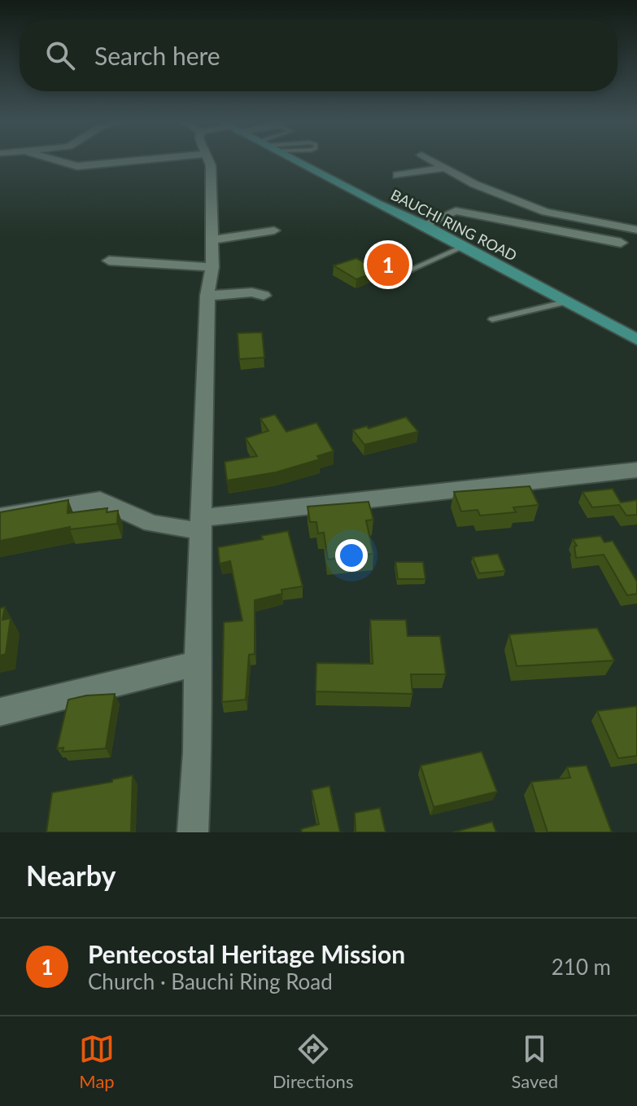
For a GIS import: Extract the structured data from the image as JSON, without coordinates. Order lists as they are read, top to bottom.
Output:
{
  "streets": {
    "main road": ["BAUCHI RING ROAD"]
  },
  "page": {
    "search": "Search here",
    "pins": "1",
    "heading": "Nearby",
    "list": [
      {
        "mark": "1",
        "name": "Pentecostal Heritage Mission",
        "note": "Church · Bauchi Ring Road",
        "value": "210 m"
      }
    ],
    "nav": ["Map", "Directions", "Saved"]
  }
}
